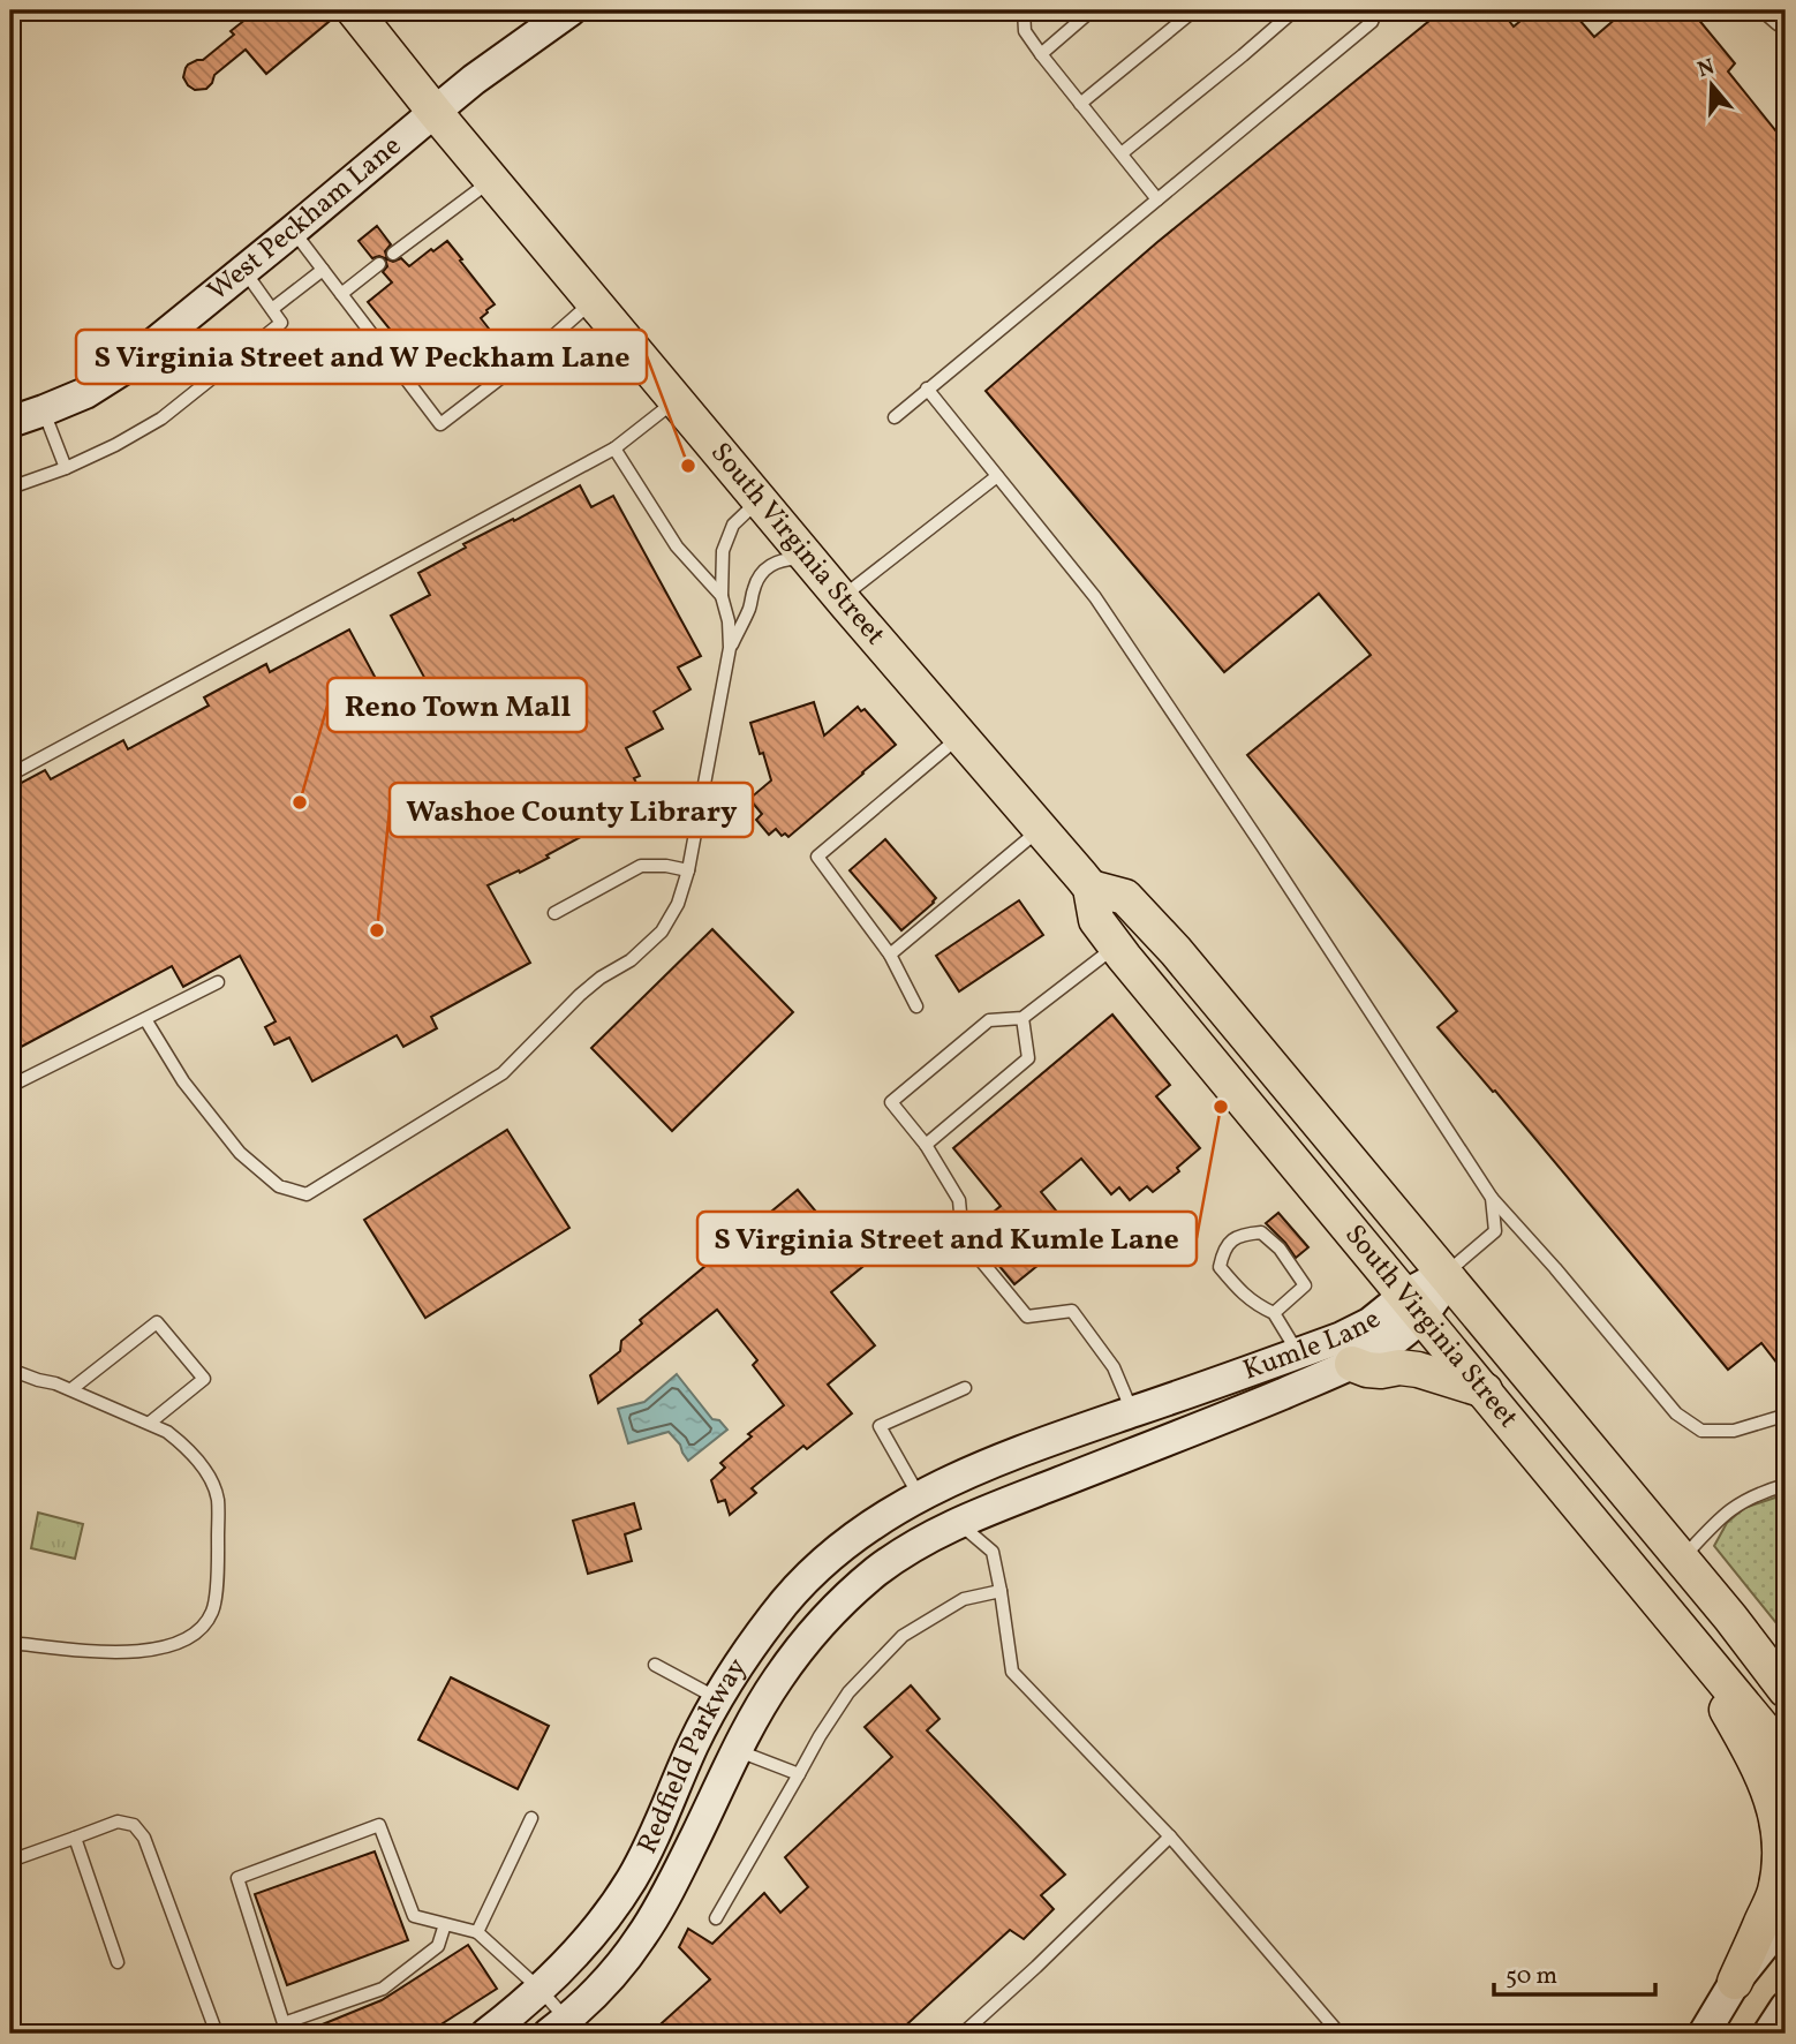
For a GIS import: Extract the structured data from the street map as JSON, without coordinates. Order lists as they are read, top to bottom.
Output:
{
  "streets": {
    "main road": ["South Virginia Street"],
    "street": ["West Peckham Lane", "Kumle Lane", "Redfield Parkway"]
  },
  "crossings": [
    ["West Peckham Lane", "South Virginia Street"],
    ["South Virginia Street", "Kumle Lane"],
    ["Kumle Lane", "Redfield Parkway"]
  ],
  "places": [
    "S Virginia Street and W Peckham Lane",
    "Reno Town Mall",
    "Washoe County Library",
    "S Virginia Street and Kumle Lane"
  ],
  "scale_bar": "50 m",
  "north": "top"
}
